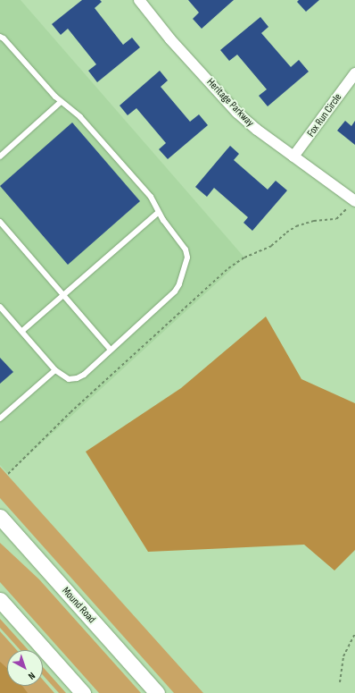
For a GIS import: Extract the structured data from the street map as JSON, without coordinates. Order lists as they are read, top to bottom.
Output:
{
  "streets": {
    "main road": ["Mound Road"],
    "street": ["Heritage Parkway", "Fox Run Circle"]
  },
  "crossings": [
    ["Heritage Parkway", "Fox Run Circle"]
  ],
  "north": "bottom right"
}
